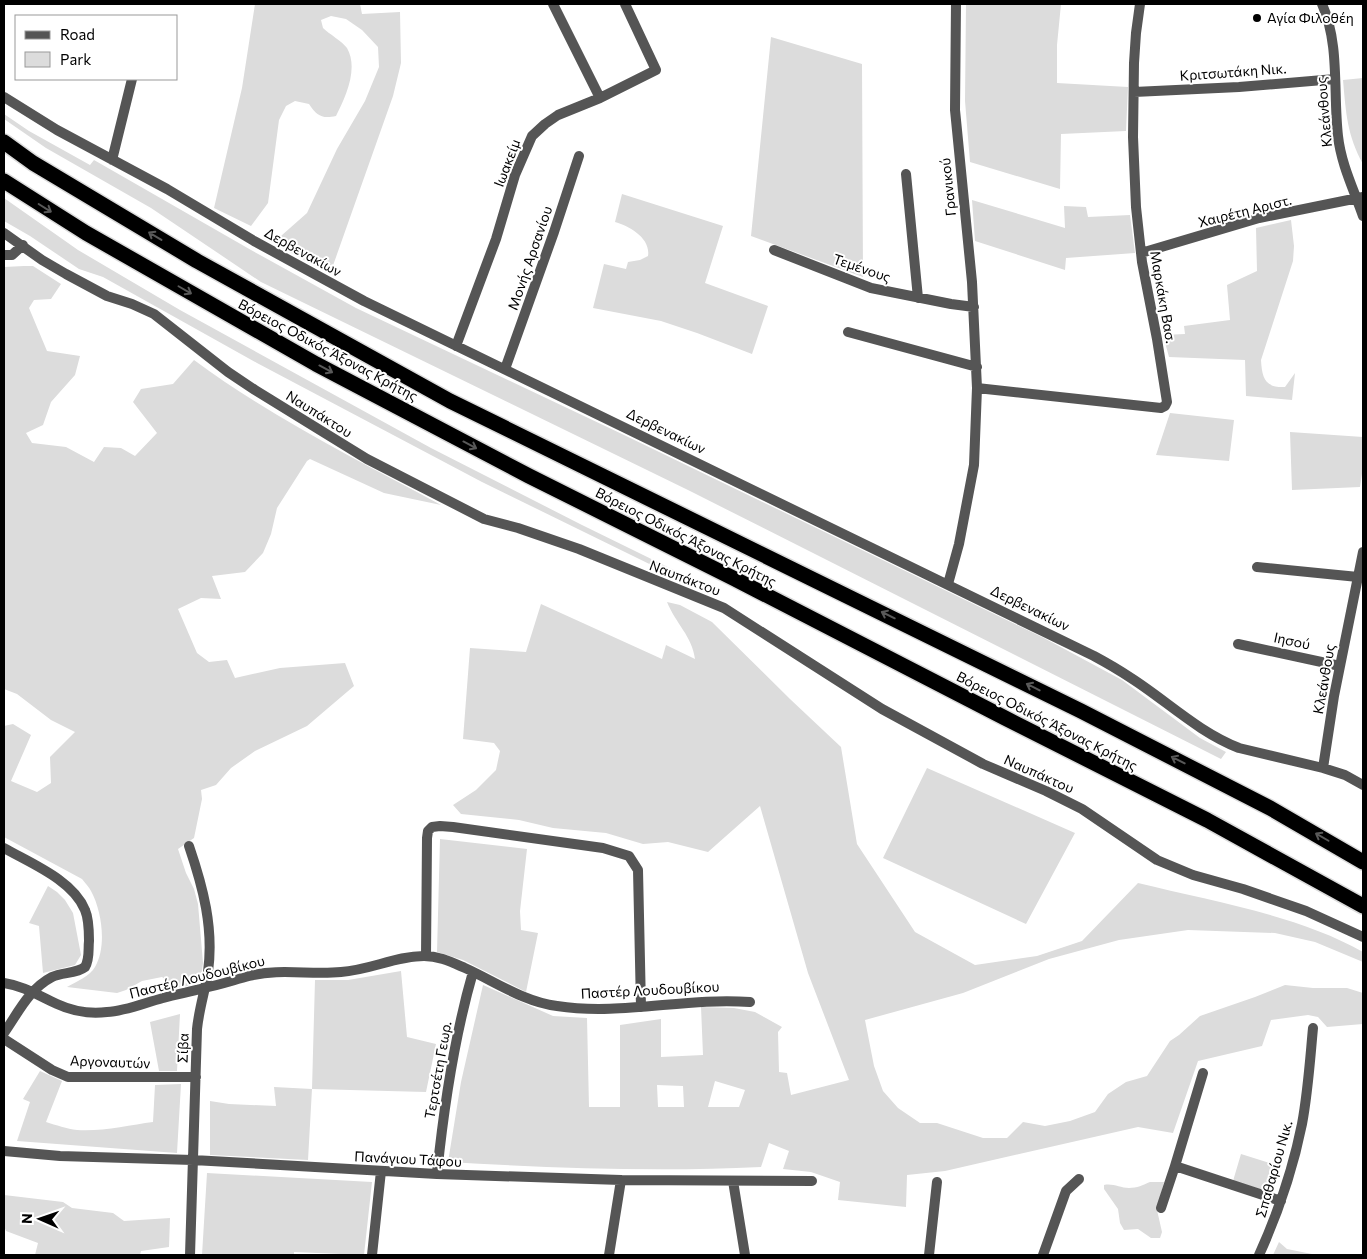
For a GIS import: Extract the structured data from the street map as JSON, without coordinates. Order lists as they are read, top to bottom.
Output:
{
  "streets": {
    "highway": ["Βόρειος Οδικός Άξονας Κρήτης"],
    "street": [
      "Κριτσωτάκη Νικ.",
      "Κλεάνθους",
      "Ιωακείμ",
      "Γρανικού",
      "Χαιρέτη Αριστ.",
      "Δερβενακίων",
      "Μονής Αρσανίου",
      "Τεμένους",
      "Μαρκάκη Βασ.",
      "Ναυπάκτου",
      "Ιησού",
      "Παστέρ Λουδουβίκου",
      "Σίβα",
      "Αργοναυτών",
      "Τερτσέτη Γεωρ.",
      "Πανάγιου Τάφου",
      "Σπαθαρίου Νικ."
    ]
  },
  "crossings": [
    ["Κριτσωτάκη Νικ.", "Κλεάνθους"],
    ["Κριτσωτάκη Νικ.", "Μαρκάκη Βασ."],
    ["Κλεάνθους", "Χαιρέτη Αριστ."],
    ["Κλεάνθους", "Δερβενακίων"],
    ["Κλεάνθους", "Ιησού"],
    ["Ιωακείμ", "Δερβενακίων"],
    ["Γρανικού", "Δερβενακίων"],
    ["Γρανικού", "Τεμένους"],
    ["Γρανικού", "Μαρκάκη Βασ."],
    ["Χαιρέτη Αριστ.", "Μαρκάκη Βασ."],
    ["Δερβενακίων", "Μονής Αρσανίου"],
    ["Παστέρ Λουδουβίκου", "Σίβα"],
    ["Παστέρ Λουδουβίκου", "Τερτσέτη Γεωρ."],
    ["Σίβα", "Αργοναυτών"],
    ["Σίβα", "Πανάγιου Τάφου"],
    ["Τερτσέτη Γεωρ.", "Πανάγιου Τάφου"]
  ],
  "places": ["Αγία Φιλοθέη"],
  "legend": ["Road", "Park"],
  "north": "left"
}
